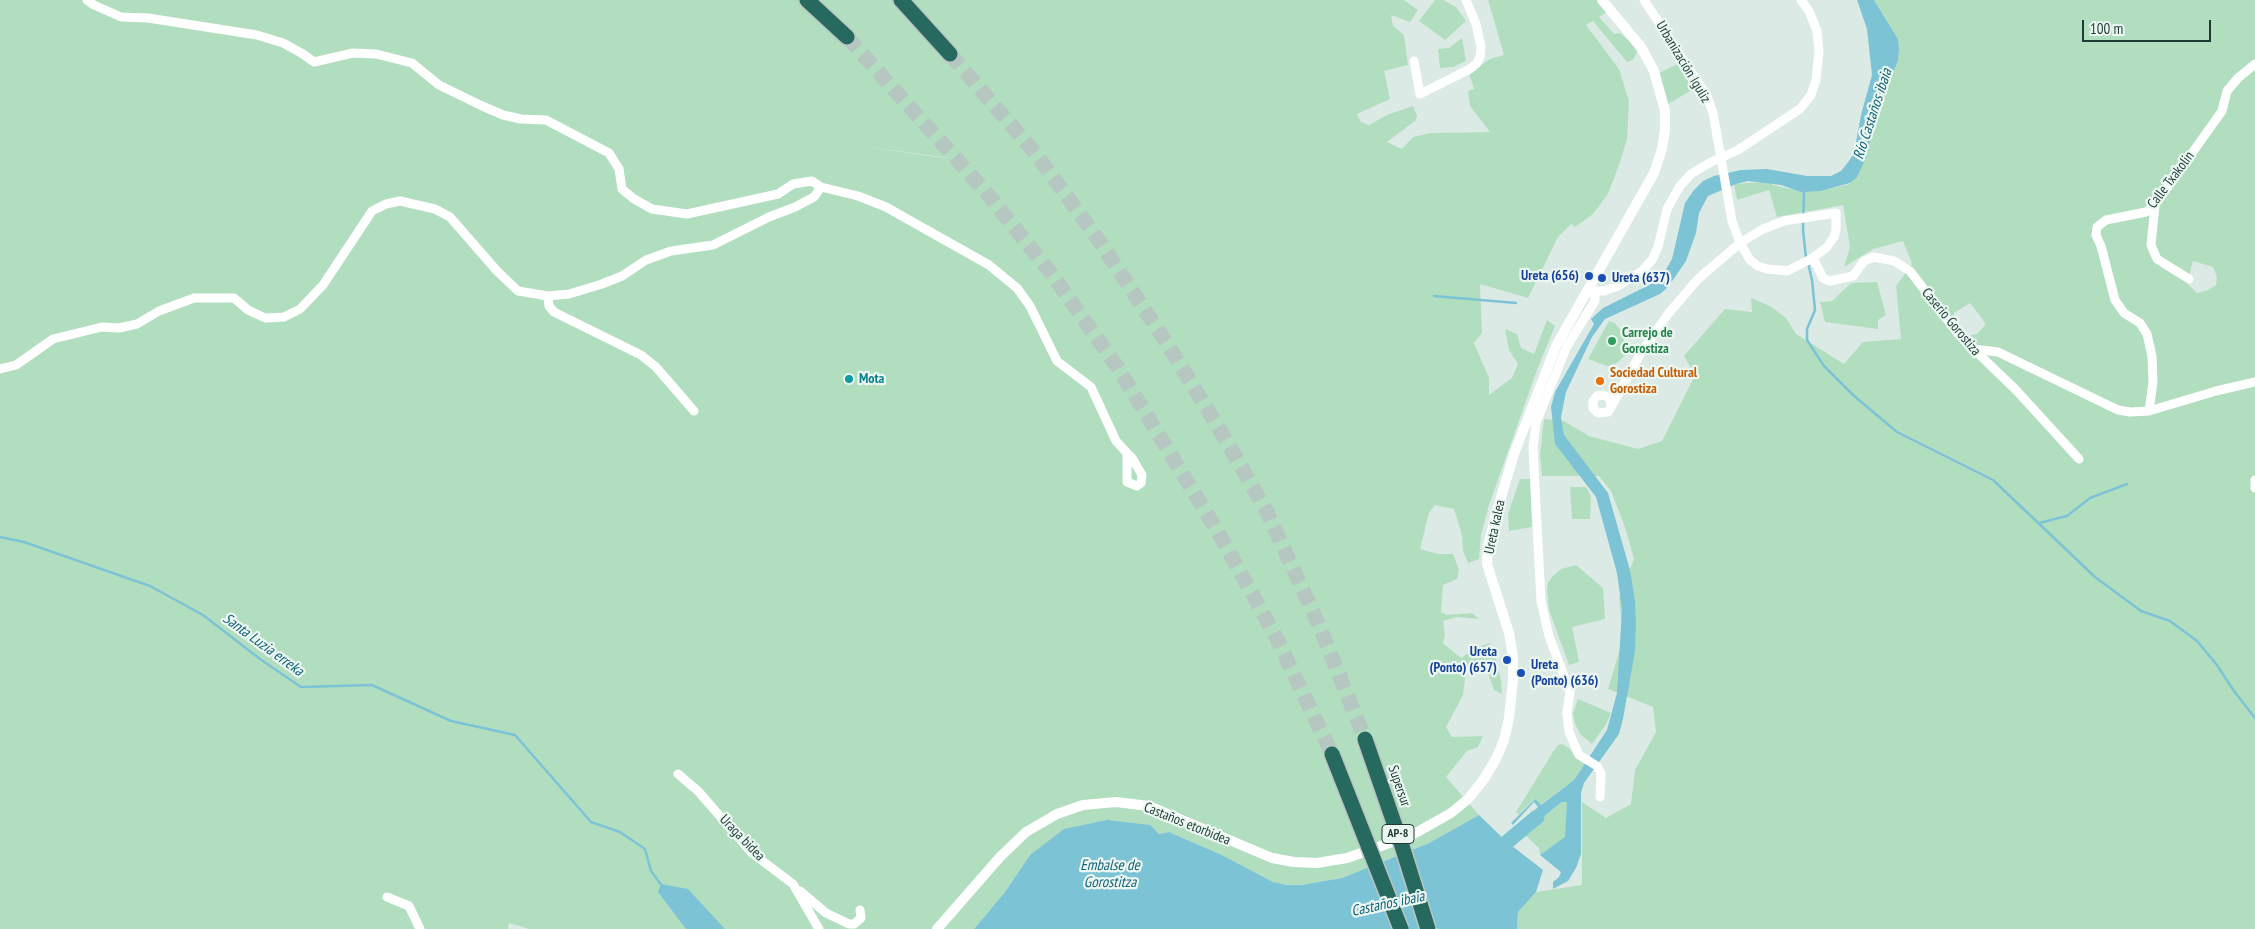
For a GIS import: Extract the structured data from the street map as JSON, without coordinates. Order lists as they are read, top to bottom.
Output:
{
  "streets": {
    "highway": ["Supersur", "AP-8"],
    "street": [
      "Urbanización Iguliz",
      "Calle Txakolin",
      "Caserio Gorostiza",
      "Ureta kalea",
      "Castaños etorbidea",
      "Uraga bidea"
    ]
  },
  "crossings": [
    ["Ureta kalea", "Castaños etorbidea"]
  ],
  "water": [
    "Río Castaños ibaia",
    "Santa Luzia erreka",
    "Embalse de Gorostitza",
    "Castaños ibaia"
  ],
  "places": [
    "Ureta (656)",
    "Ureta (637)",
    "Carrejo de Gorostiza",
    "Mota",
    "Sociedad Cultural Gorostiza",
    "Ureta (Ponto) (657)",
    "Ureta (Ponto) (636)"
  ],
  "scale_bar": "100 m"
}
